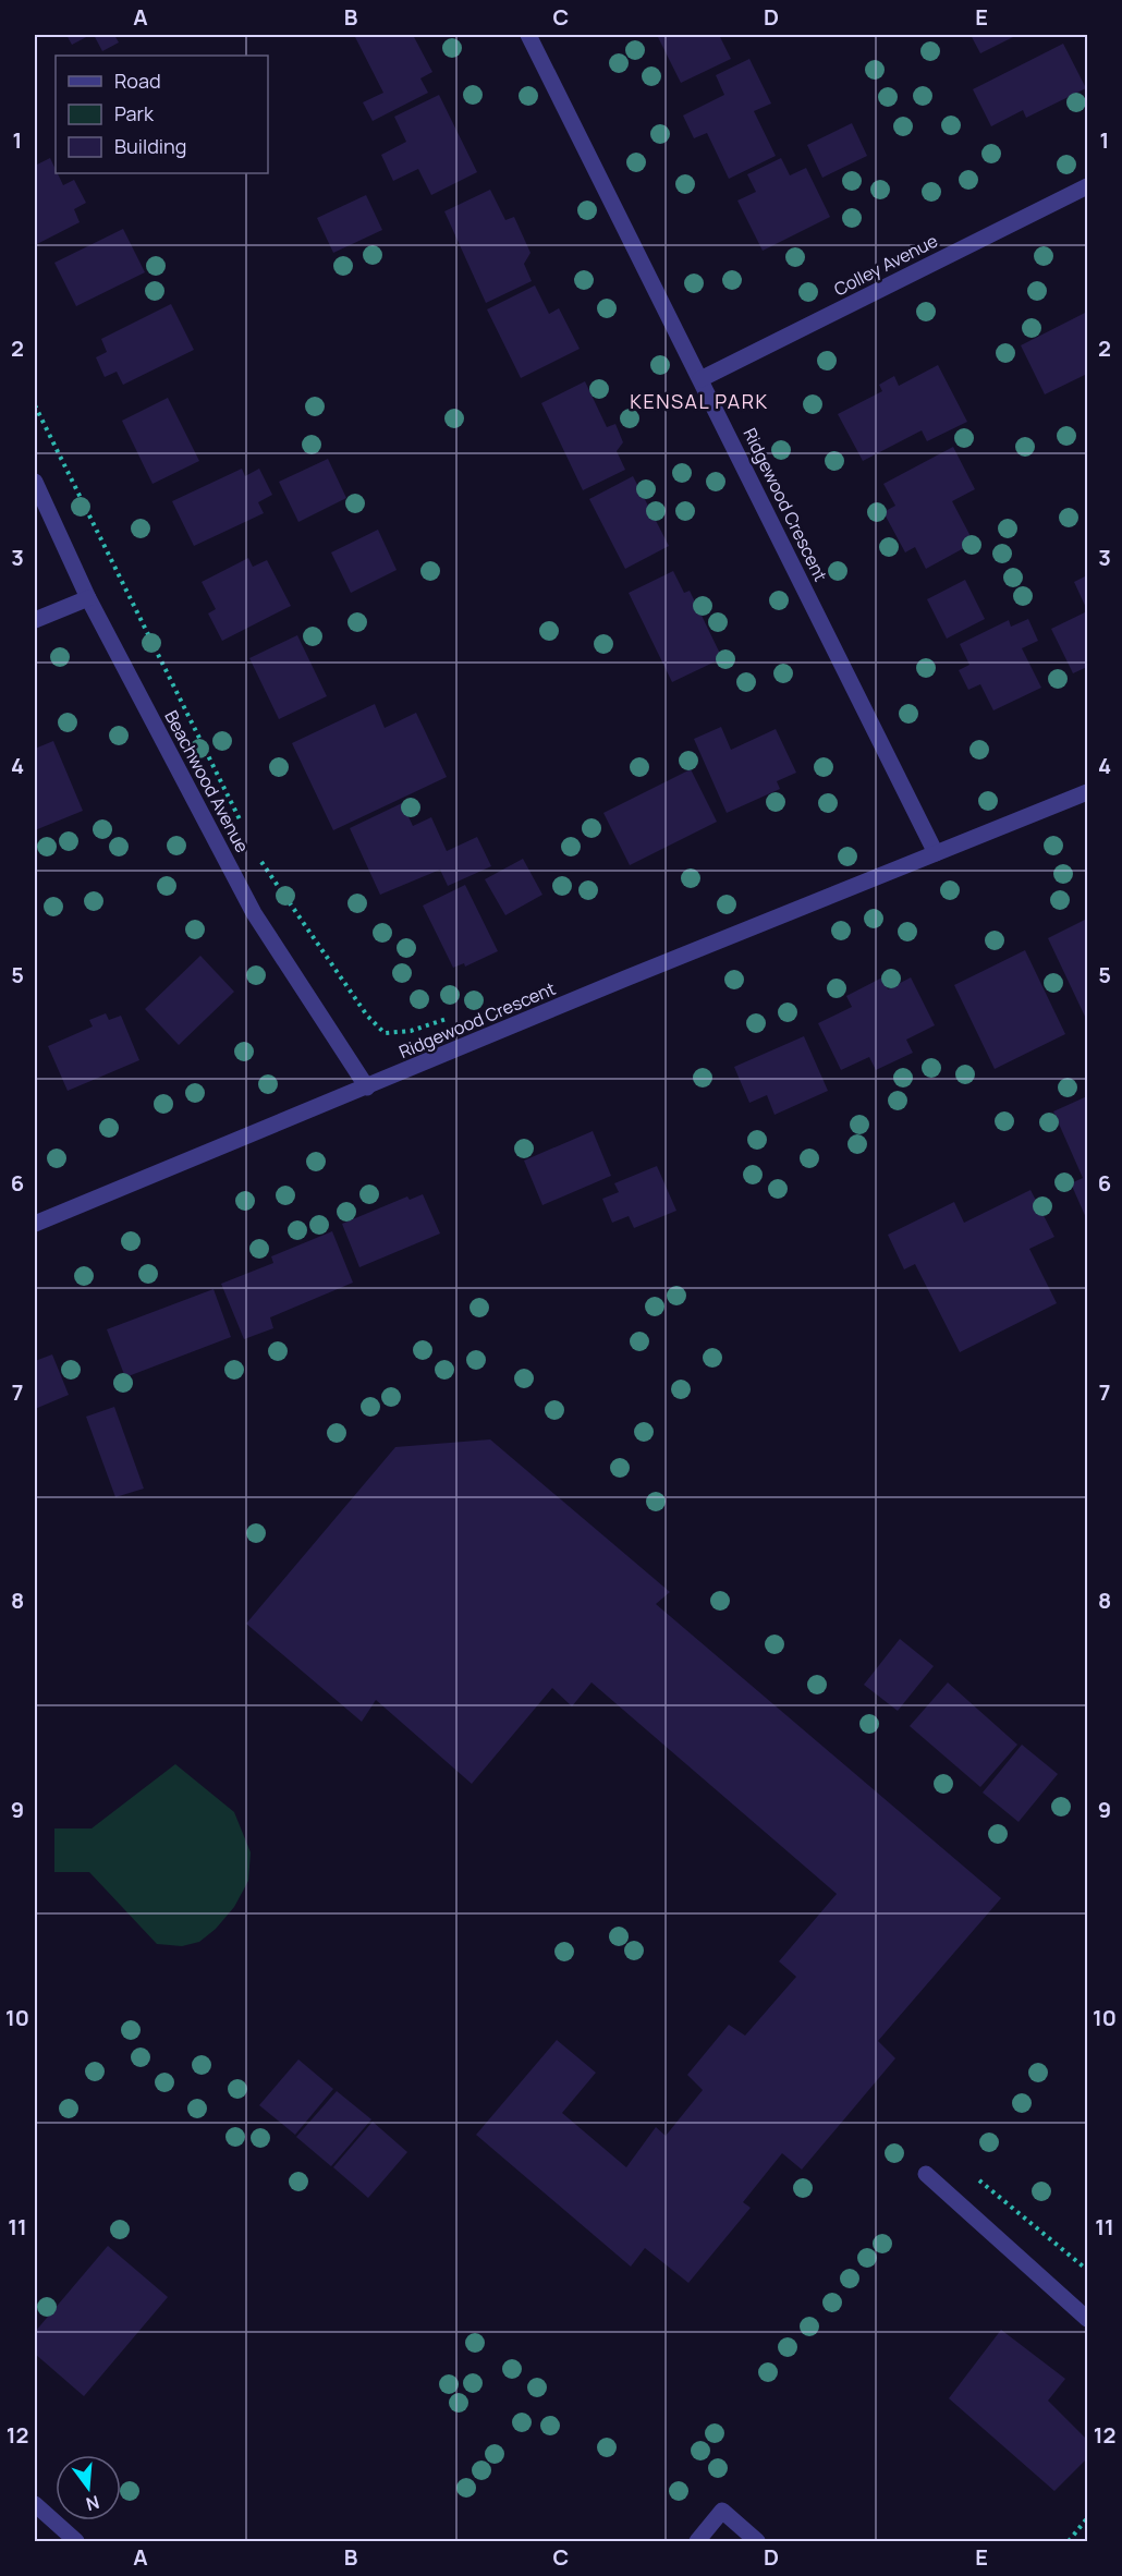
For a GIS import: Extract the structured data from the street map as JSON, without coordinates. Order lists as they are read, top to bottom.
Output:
{
  "streets": {
    "street": ["Colley Avenue", "Ridgewood Crescent", "Beachwood Avenue"]
  },
  "crossings": [
    ["Colley Avenue", "Ridgewood Crescent"],
    ["Ridgewood Crescent", "Beachwood Avenue"]
  ],
  "districts": ["KENSAL PARK"],
  "legend": ["Road", "Park", "Building"],
  "north": "bottom",
  "grid": {
    "columns": [
      "A",
      "B",
      "C",
      "D",
      "E"
    ],
    "rows": [
      "1",
      "2",
      "3",
      "4",
      "5",
      "6",
      "7",
      "8",
      "9",
      "10",
      "11",
      "12"
    ]
  }
}
